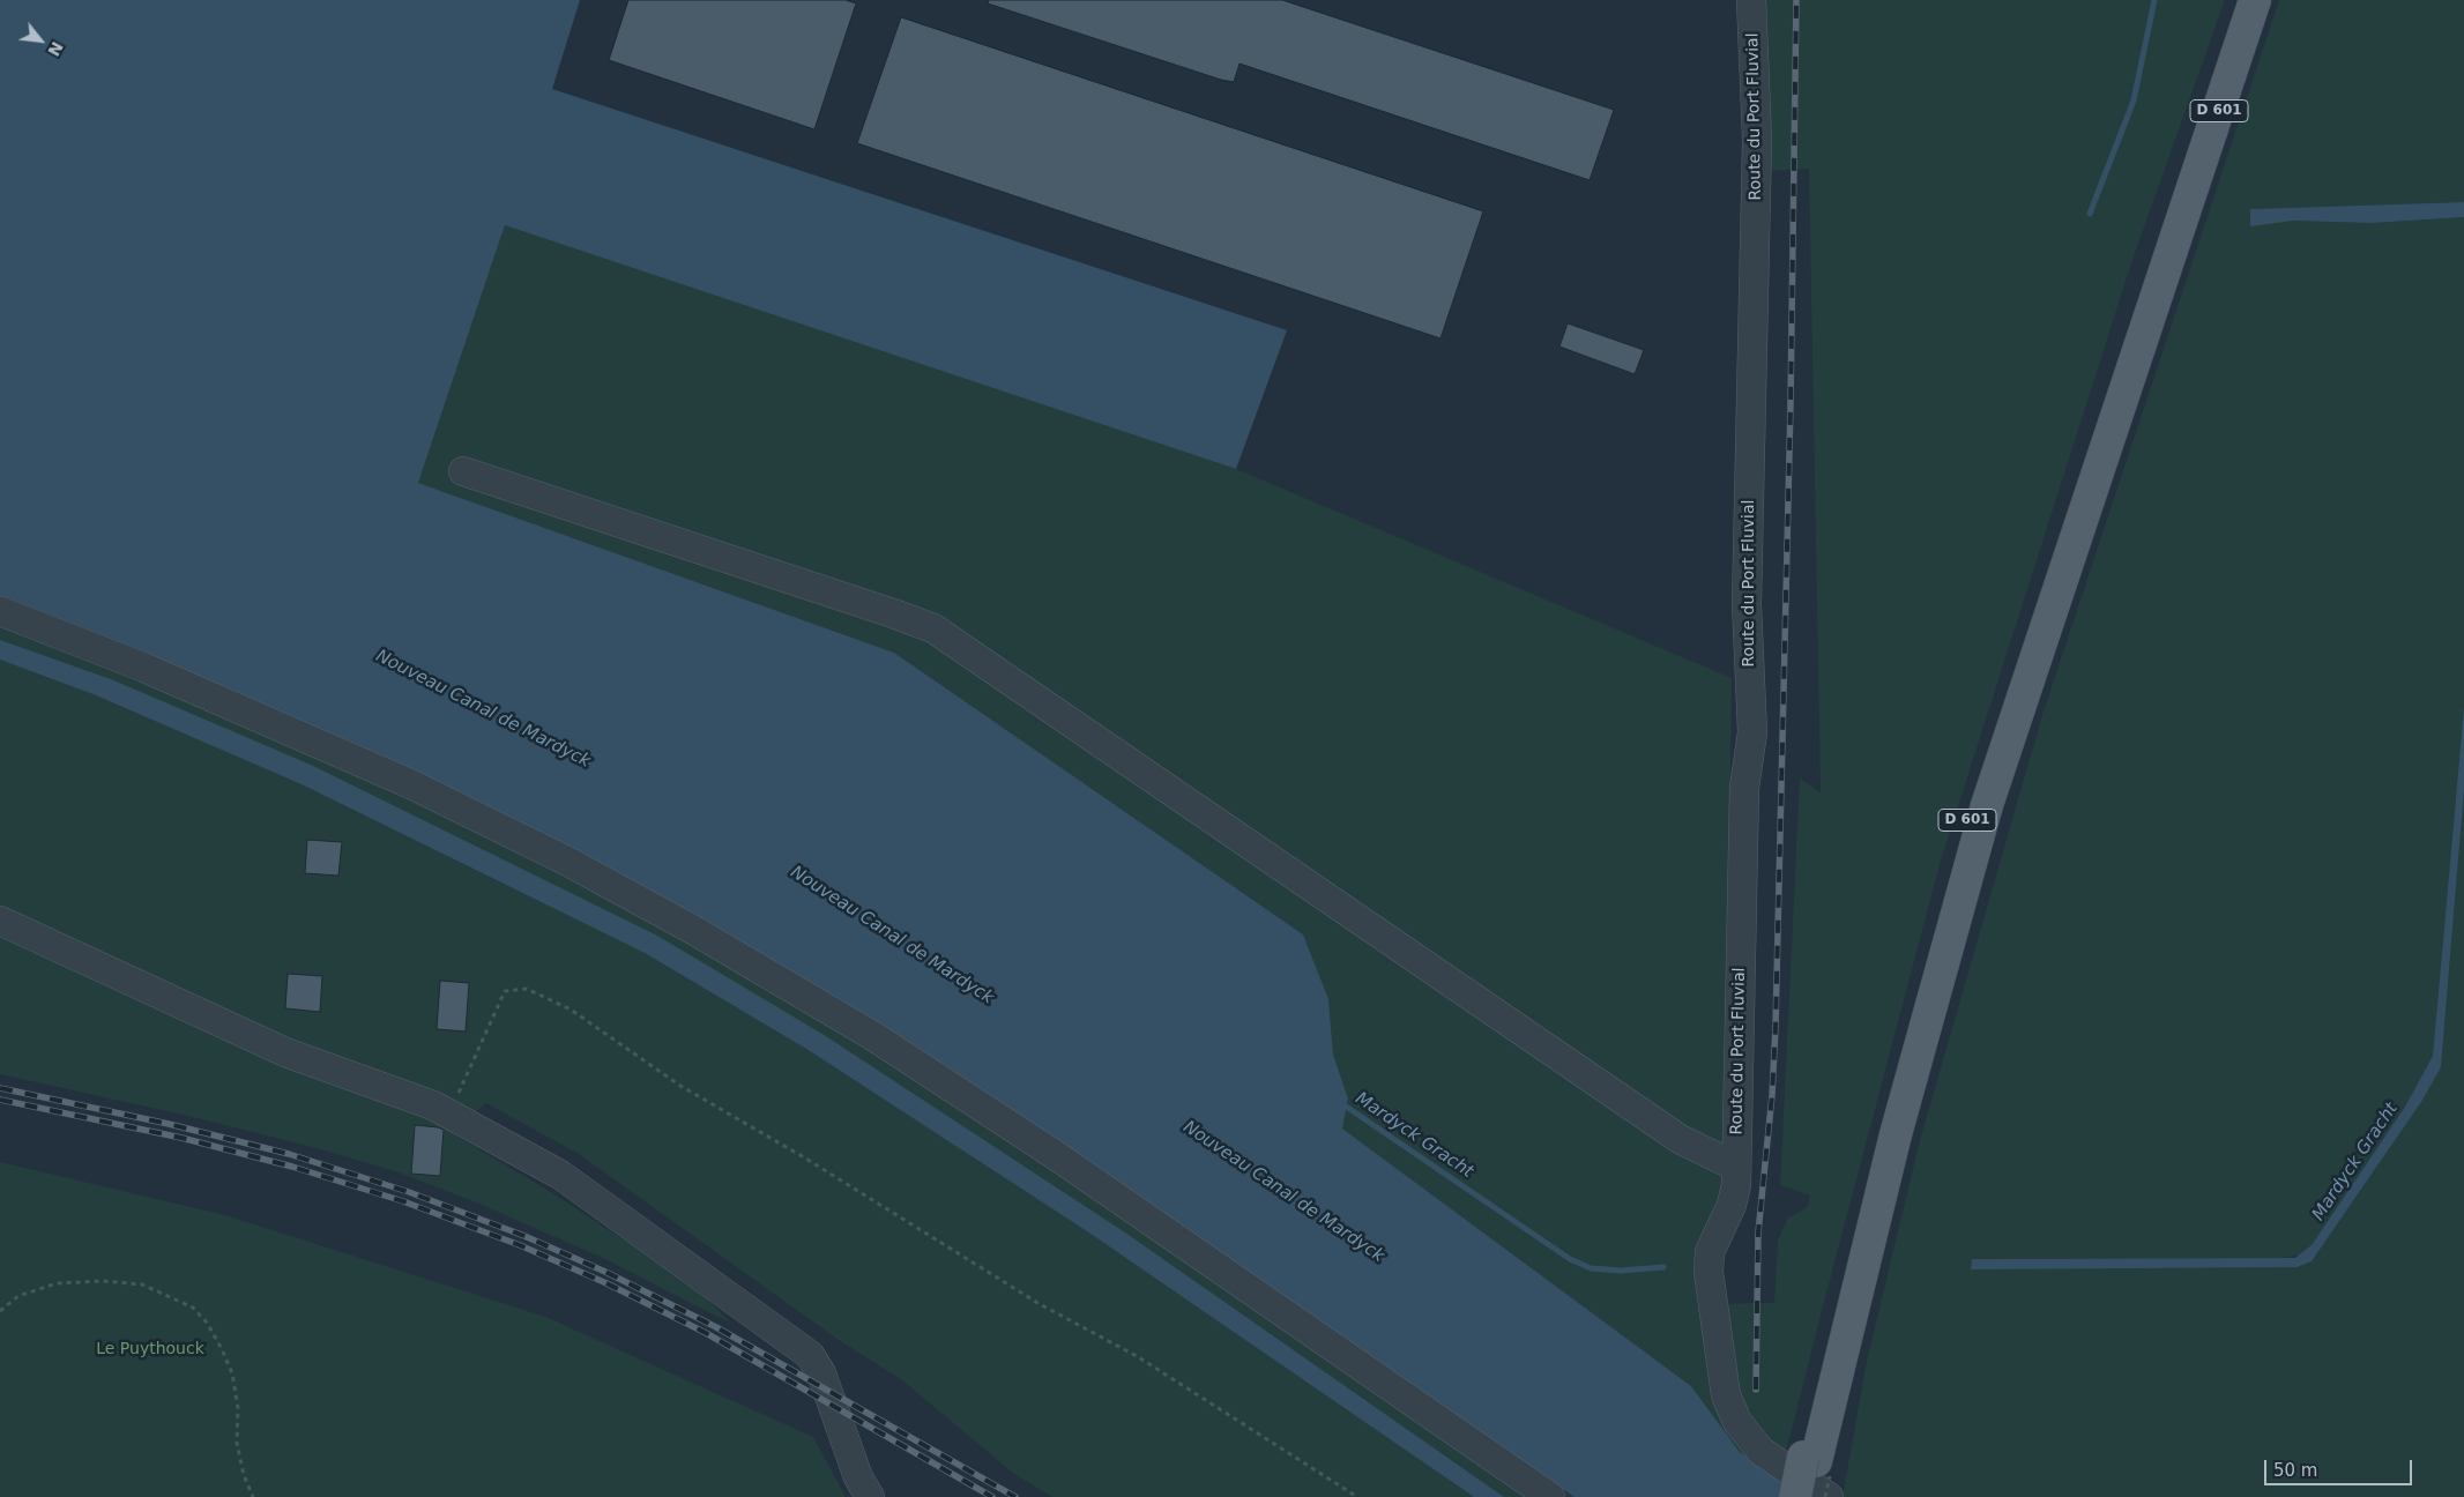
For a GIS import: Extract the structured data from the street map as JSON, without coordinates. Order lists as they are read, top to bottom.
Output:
{
  "streets": {
    "main road": ["D 601"],
    "street": ["Route du Port Fluvial"]
  },
  "crossings": [
    ["D 601", "Route du Port Fluvial"]
  ],
  "water": ["Nouveau Canal de Mardyck", "Mardyck Gracht"],
  "parks": ["Le Puythouck"],
  "scale_bar": "50 m",
  "north": "bottom right"
}
